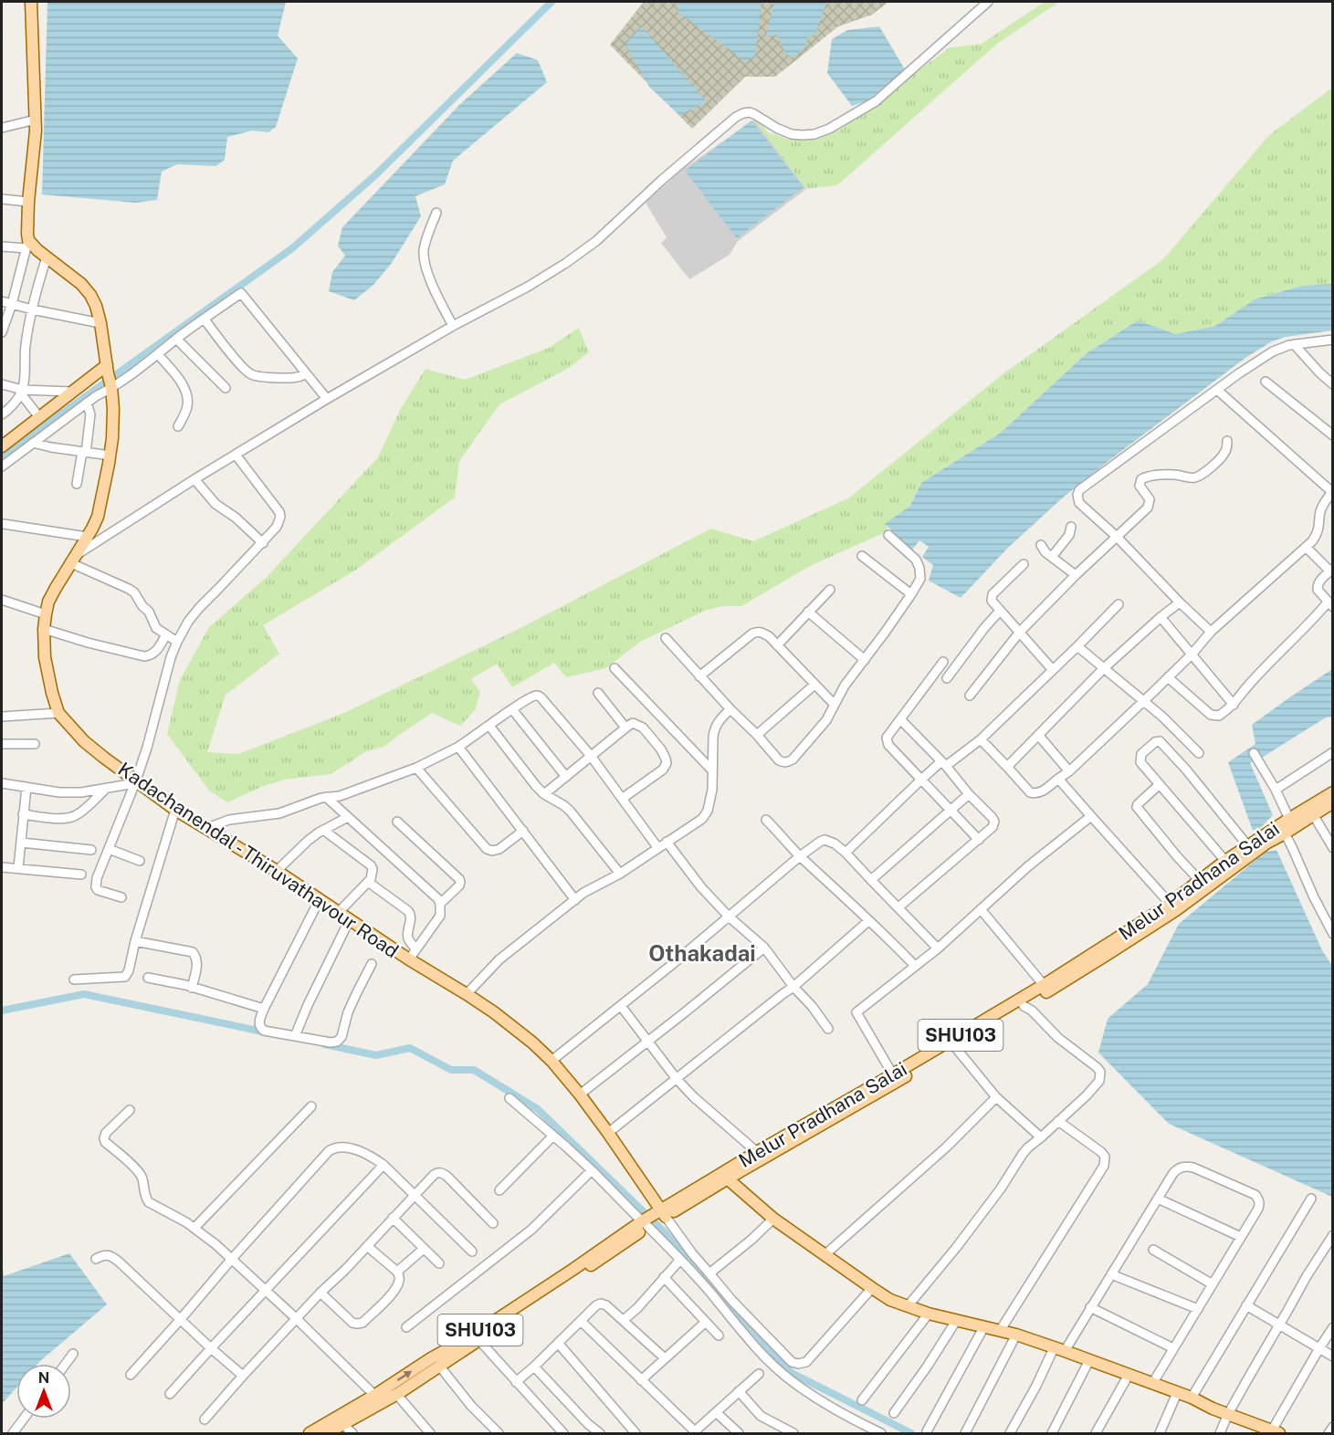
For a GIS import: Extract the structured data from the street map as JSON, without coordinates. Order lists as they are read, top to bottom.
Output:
{
  "streets": {
    "main road": ["Kadachanendal - Thiruvathavour Road", "Melur Pradhana Salai", "SHU103"]
  },
  "crossings": [
    ["Kadachanendal - Thiruvathavour Road", "Melur Pradhana Salai"]
  ],
  "districts": ["Othakadai"],
  "north": "top"
}
